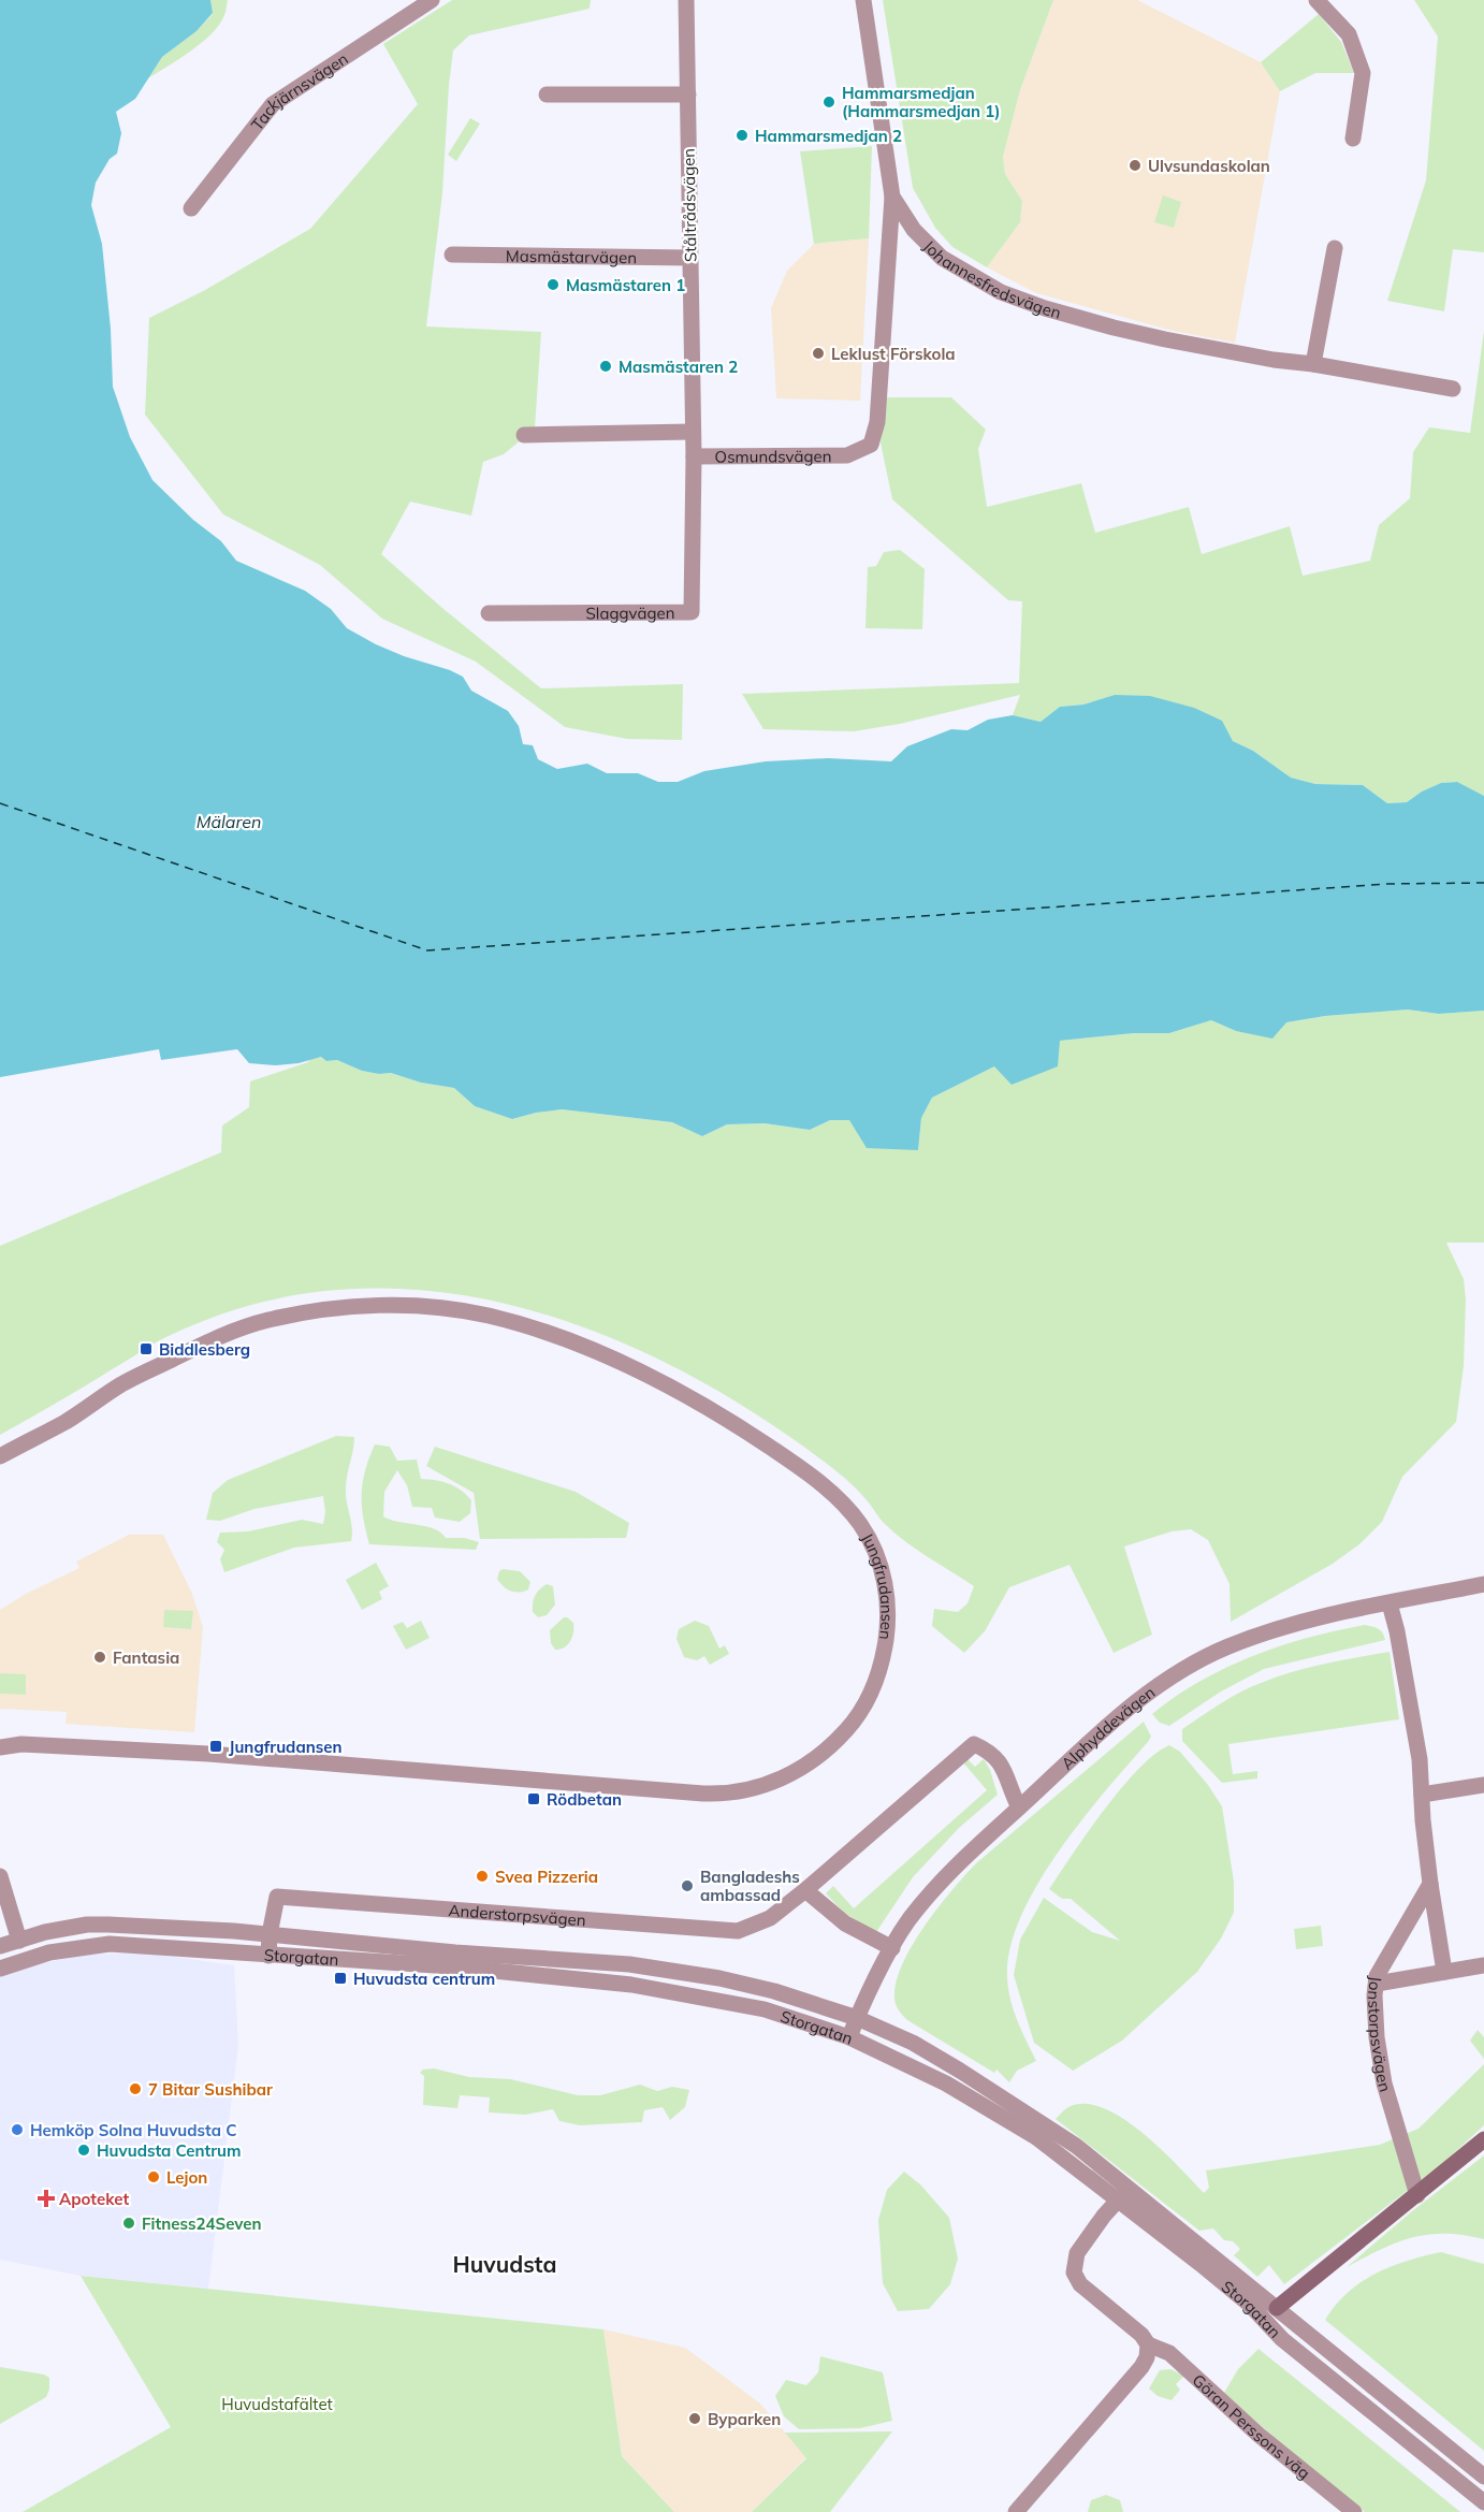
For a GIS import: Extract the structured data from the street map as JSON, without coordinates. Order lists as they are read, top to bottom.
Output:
{
  "streets": {
    "street": [
      "Tackjärnsvägen",
      "Ståltrådsvägen",
      "Masmästarvägen",
      "Johannesfredsvägen",
      "Osmundsvägen",
      "Slaggvägen",
      "Jungfrudansen",
      "Alphyddevägen",
      "Anderstorpsvägen",
      "Storgatan",
      "Jonstorpsvägen",
      "Göran Perssons väg"
    ]
  },
  "crossings": [
    ["Ståltrådsvägen", "Masmästarvägen"],
    ["Ståltrådsvägen", "Osmundsvägen"],
    ["Ståltrådsvägen", "Slaggvägen"],
    ["Johannesfredsvägen", "Osmundsvägen"],
    ["Osmundsvägen", "Slaggvägen"],
    ["Alphyddevägen", "Anderstorpsvägen"],
    ["Alphyddevägen", "Storgatan"],
    ["Anderstorpsvägen", "Storgatan"],
    ["Storgatan", "Göran Perssons väg"]
  ],
  "districts": ["Huvudsta"],
  "water": ["Mälaren"],
  "parks": ["Huvudstafältet"],
  "places": {
    "other": [
      "Hammarsmedjan (Hammarsmedjan 1)",
      "Hammarsmedjan 2",
      "Ulvsundaskolan",
      "Masmästaren 1",
      "Leklust Förskola",
      "Masmästaren 2",
      "Fantasia",
      "Svea Pizzeria",
      "Bangladeshs ambassad",
      "7 Bitar Sushibar",
      "Hemköp Solna Huvudsta C",
      "Huvudsta Centrum",
      "Lejon",
      "Fitness24Seven",
      "Byparken"
    ],
    "transit": [
      "Biddlesberg",
      "Jungfrudansen",
      "Rödbetan",
      "Huvudsta centrum"
    ],
    "health": ["Apoteket"]
  }
}
